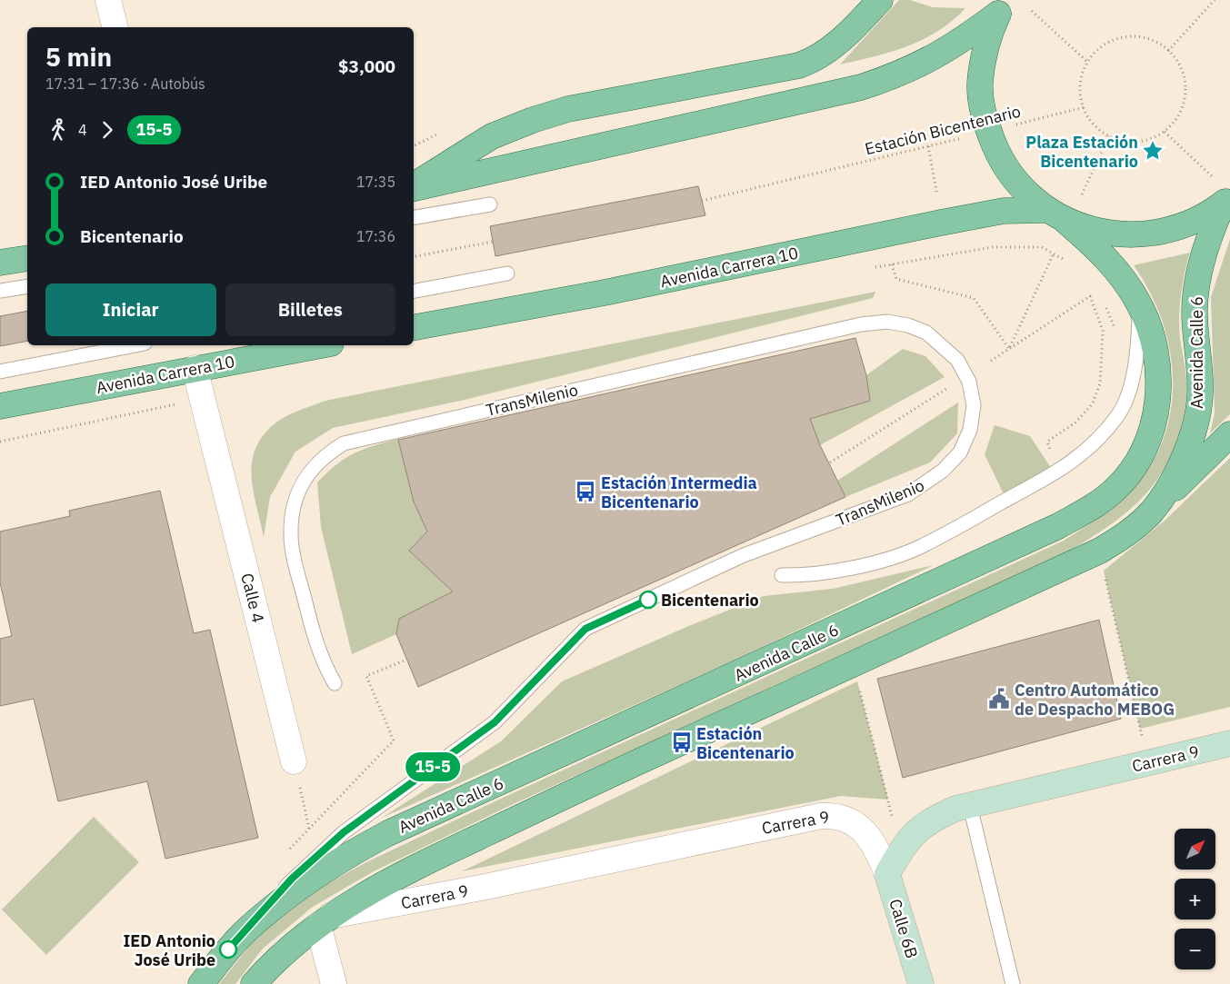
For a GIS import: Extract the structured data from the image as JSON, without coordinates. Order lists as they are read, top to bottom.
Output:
{
  "streets": {
    "main road": ["Avenida Carrera 10", "Avenida Calle 6"],
    "street": ["Calle 4", "Carrera 9", "Calle 6B"],
    "lane": ["TransMilenio"],
    "path": ["Estación Bicentenario"]
  },
  "crossings": [
    ["Estación Bicentenario", "Avenida Calle 6"],
    ["Avenida Carrera 10", "Avenida Calle 6"],
    ["Avenida Carrera 10", "Calle 4"],
    ["Avenida Calle 6", "TransMilenio"],
    ["Avenida Calle 6", "Carrera 9"],
    ["Carrera 9", "Calle 6B"]
  ],
  "places": {
    "place": ["Plaza Estación Bicentenario"],
    "bus stop": ["Estación Intermedia Bicentenario", "Estación Bicentenario"],
    "other": ["Bicentenario", "IED Antonio José Uribe"],
    "public building": ["Centro Automático de Despacho MEBOG"]
  },
  "lines": ["bus line 15-5"],
  "north": "top right",
  "page": {
    "on_map": "15-5",
    "heading": ["5 min", "17:31 – 17:36 · Autobús", "$3,000"],
    "legs": ["4", "15-5"],
    "list": [
      {
        "name": "IED Antonio José Uribe",
        "value": "17:35"
      },
      {
        "name": "Bicentenario",
        "value": "17:36"
      }
    ],
    "buttons": ["Iniciar", "Billetes"],
    "map_buttons": ["+", "−"]
  }
}
